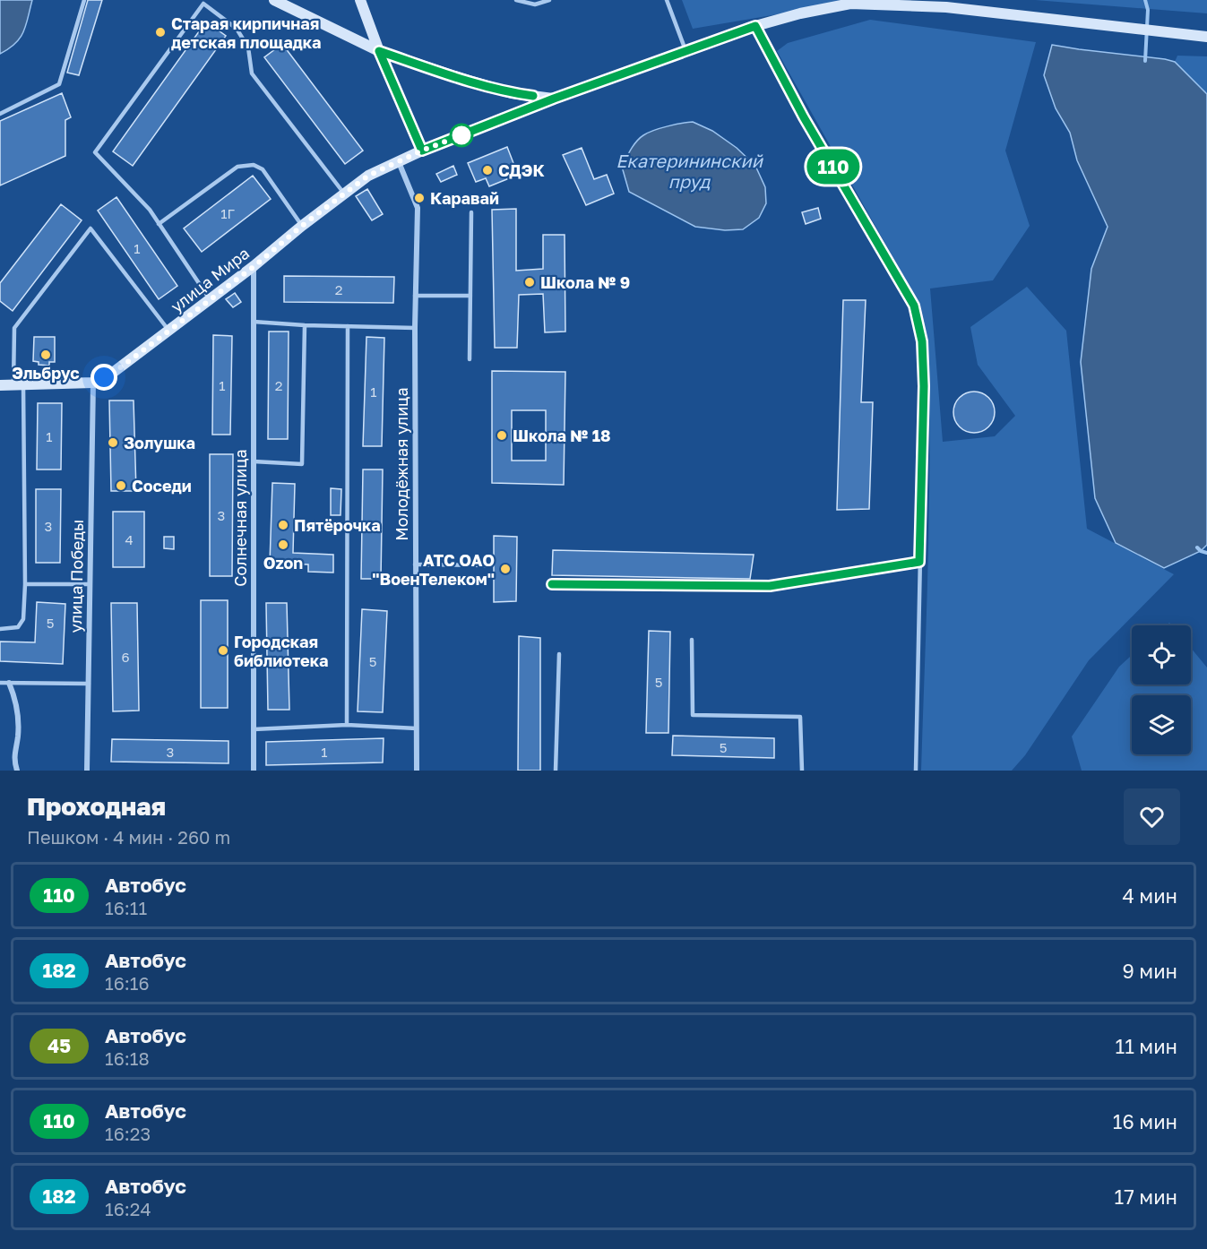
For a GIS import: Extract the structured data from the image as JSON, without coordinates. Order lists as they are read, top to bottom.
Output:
{
  "streets": {
    "main road": ["улица Мира"],
    "street": ["Молодёжная улица", "Солнечная улица", "улица Победы"]
  },
  "crossings": [
    ["улица Мира", "Молодёжная улица"],
    ["улица Мира", "Солнечная улица"],
    ["улица Мира", "улица Победы"]
  ],
  "water": ["Екатерининский пруд"],
  "places": [
    "Старая кирпичная детская площадка",
    "СДЭК",
    "Каравай",
    "Школа № 9",
    "Эльбрус",
    "Школа № 18",
    "Золушка",
    "Соседи",
    "Пятёрочка",
    "Ozon",
    "АТС ОАО \"ВоенТелеком\"",
    "Городская библиотека"
  ],
  "lines": ["bus line 110"],
  "house_numbers": [
    "1Г",
    "1",
    "2",
    "1",
    "2",
    "1",
    "1",
    "3",
    "3",
    "4",
    "5",
    "6",
    "5",
    "5",
    "5",
    "3",
    "1"
  ],
  "page": {
    "on_map": "110",
    "heading": ["Проходная", "Пешком · 4 мин · 260 m"],
    "list": [
      {
        "mark": "110",
        "name": "Автобус",
        "note": "16:11",
        "value": "4 мин"
      },
      {
        "mark": "182",
        "name": "Автобус",
        "note": "16:16",
        "value": "9 мин"
      },
      {
        "mark": "45",
        "name": "Автобус",
        "note": "16:18",
        "value": "11 мин"
      },
      {
        "mark": "110",
        "name": "Автобус",
        "note": "16:23",
        "value": "16 мин"
      },
      {
        "mark": "182",
        "name": "Автобус",
        "note": "16:24",
        "value": "17 мин"
      }
    ]
  }
}
